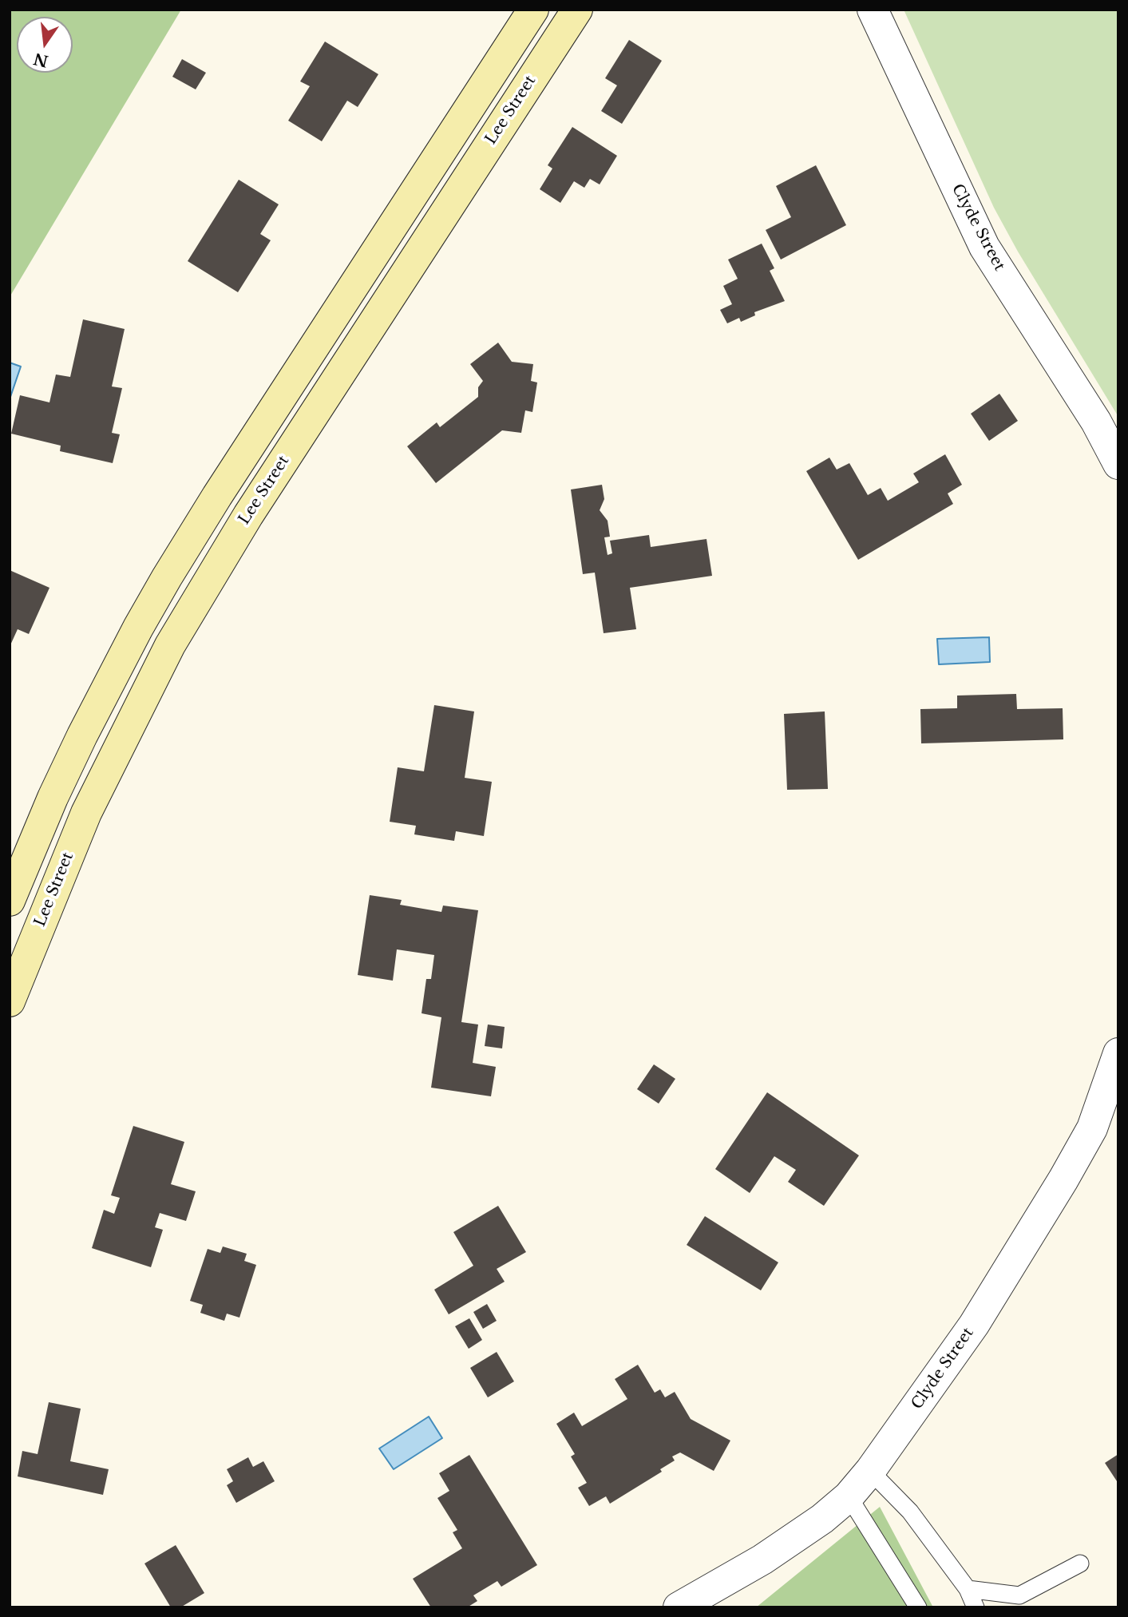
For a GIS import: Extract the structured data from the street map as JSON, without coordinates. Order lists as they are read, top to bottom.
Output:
{
  "streets": {
    "main road": ["Lee Street"],
    "street": ["Clyde Street"]
  },
  "north": "bottom"
}
